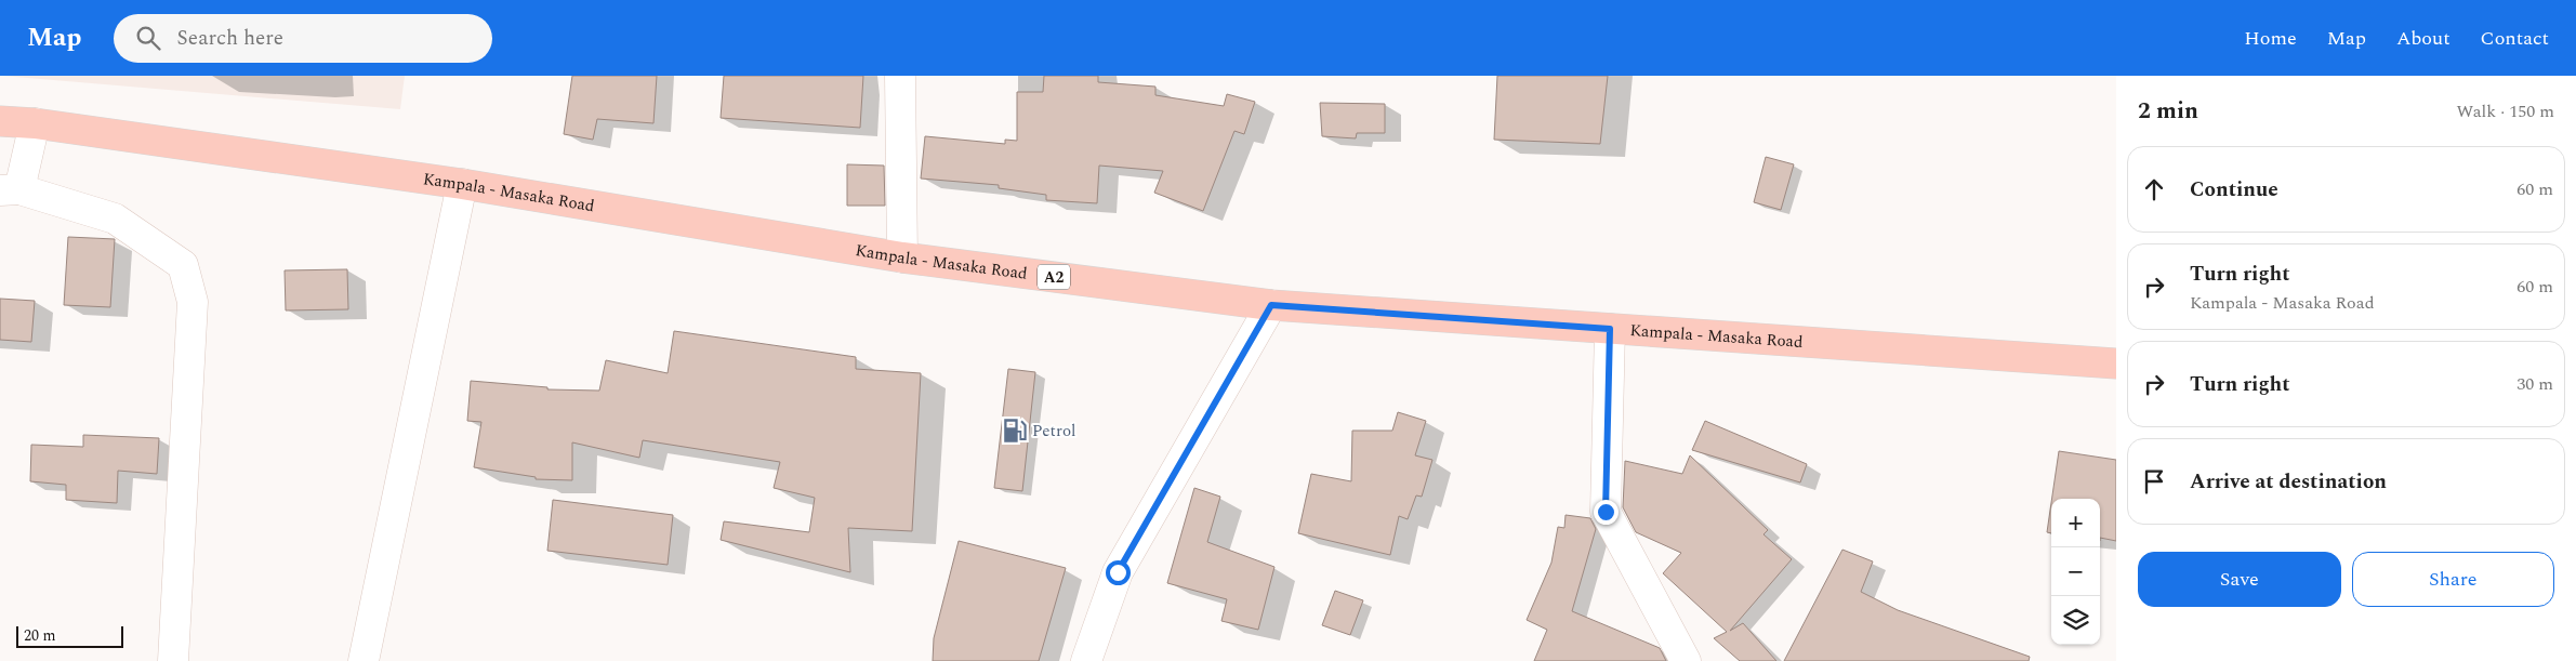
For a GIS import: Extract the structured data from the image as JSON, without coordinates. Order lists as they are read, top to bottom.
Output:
{
  "streets": {
    "main road": ["Kampala - Masaka Road", "A2"]
  },
  "places": {
    "fuel station": ["Petrol"]
  },
  "scale_bar": "20 m",
  "page": {
    "header": "Map",
    "search": "Search here",
    "nav": [
      "Home",
      "Map",
      "About",
      "Contact"
    ],
    "heading": ["2 min", "Walk · 150 m"],
    "list": [
      ["Continue", "60 m"],
      ["Turn right", "Kampala - Masaka Road", "60 m"],
      ["Turn right", "30 m"],
      "Arrive at destination"
    ],
    "map_buttons": ["+", "−"],
    "buttons": ["Save", "Share"],
    "scale": "20 m"
  }
}
